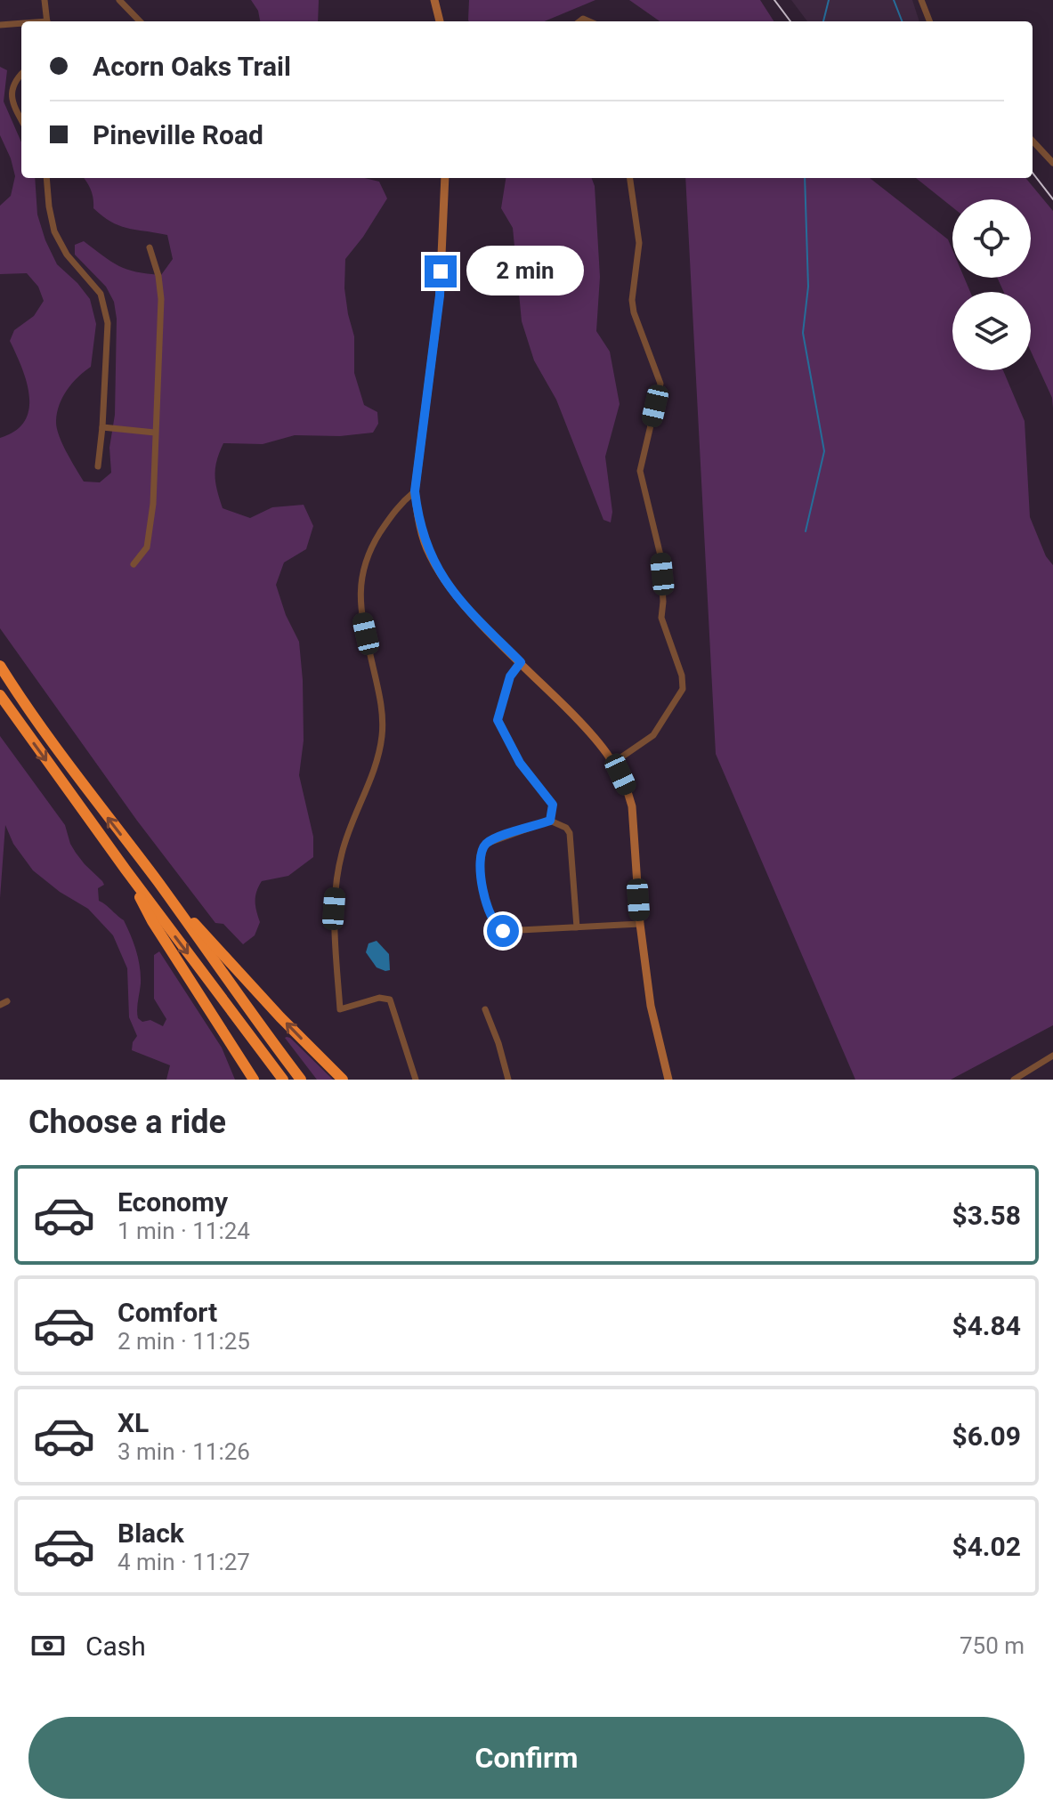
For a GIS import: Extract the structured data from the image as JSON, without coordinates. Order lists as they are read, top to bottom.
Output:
{
  "page": {
    "banner": ["Acorn Oaks Trail", "Pineville Road"],
    "bubble": "2 min",
    "heading": "Choose a ride",
    "list": [
      {
        "name": "Economy",
        "note": "1 min · 11:24",
        "value": "$3.58"
      },
      {
        "name": "Comfort",
        "note": "2 min · 11:25",
        "value": "$4.84"
      },
      {
        "name": "XL",
        "note": "3 min · 11:26",
        "value": "$6.09"
      },
      {
        "name": "Black",
        "note": "4 min · 11:27",
        "value": "$4.02"
      }
    ],
    "pay": ["Cash", "750 m"],
    "buttons": "Confirm"
  }
}
